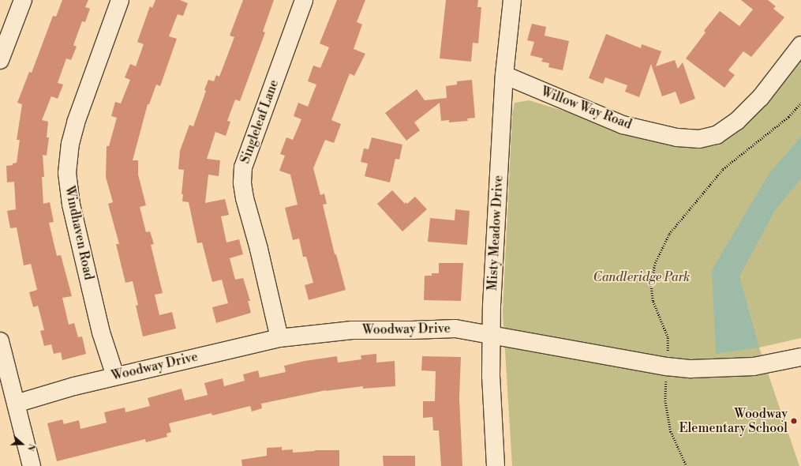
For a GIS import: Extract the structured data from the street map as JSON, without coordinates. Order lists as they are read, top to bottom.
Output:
{
  "streets": {
    "street": [
      "Willow Way Road",
      "Singleleaf Lane",
      "Windhaven Road",
      "Misty Meadow Drive",
      "Woodway Drive"
    ]
  },
  "crossings": [
    ["Willow Way Road", "Misty Meadow Drive"],
    ["Singleleaf Lane", "Woodway Drive"],
    ["Windhaven Road", "Woodway Drive"],
    ["Misty Meadow Drive", "Woodway Drive"]
  ],
  "parks": ["Candleridge Park"],
  "places": ["Woodway Elementary School"],
  "north": "right"
}
